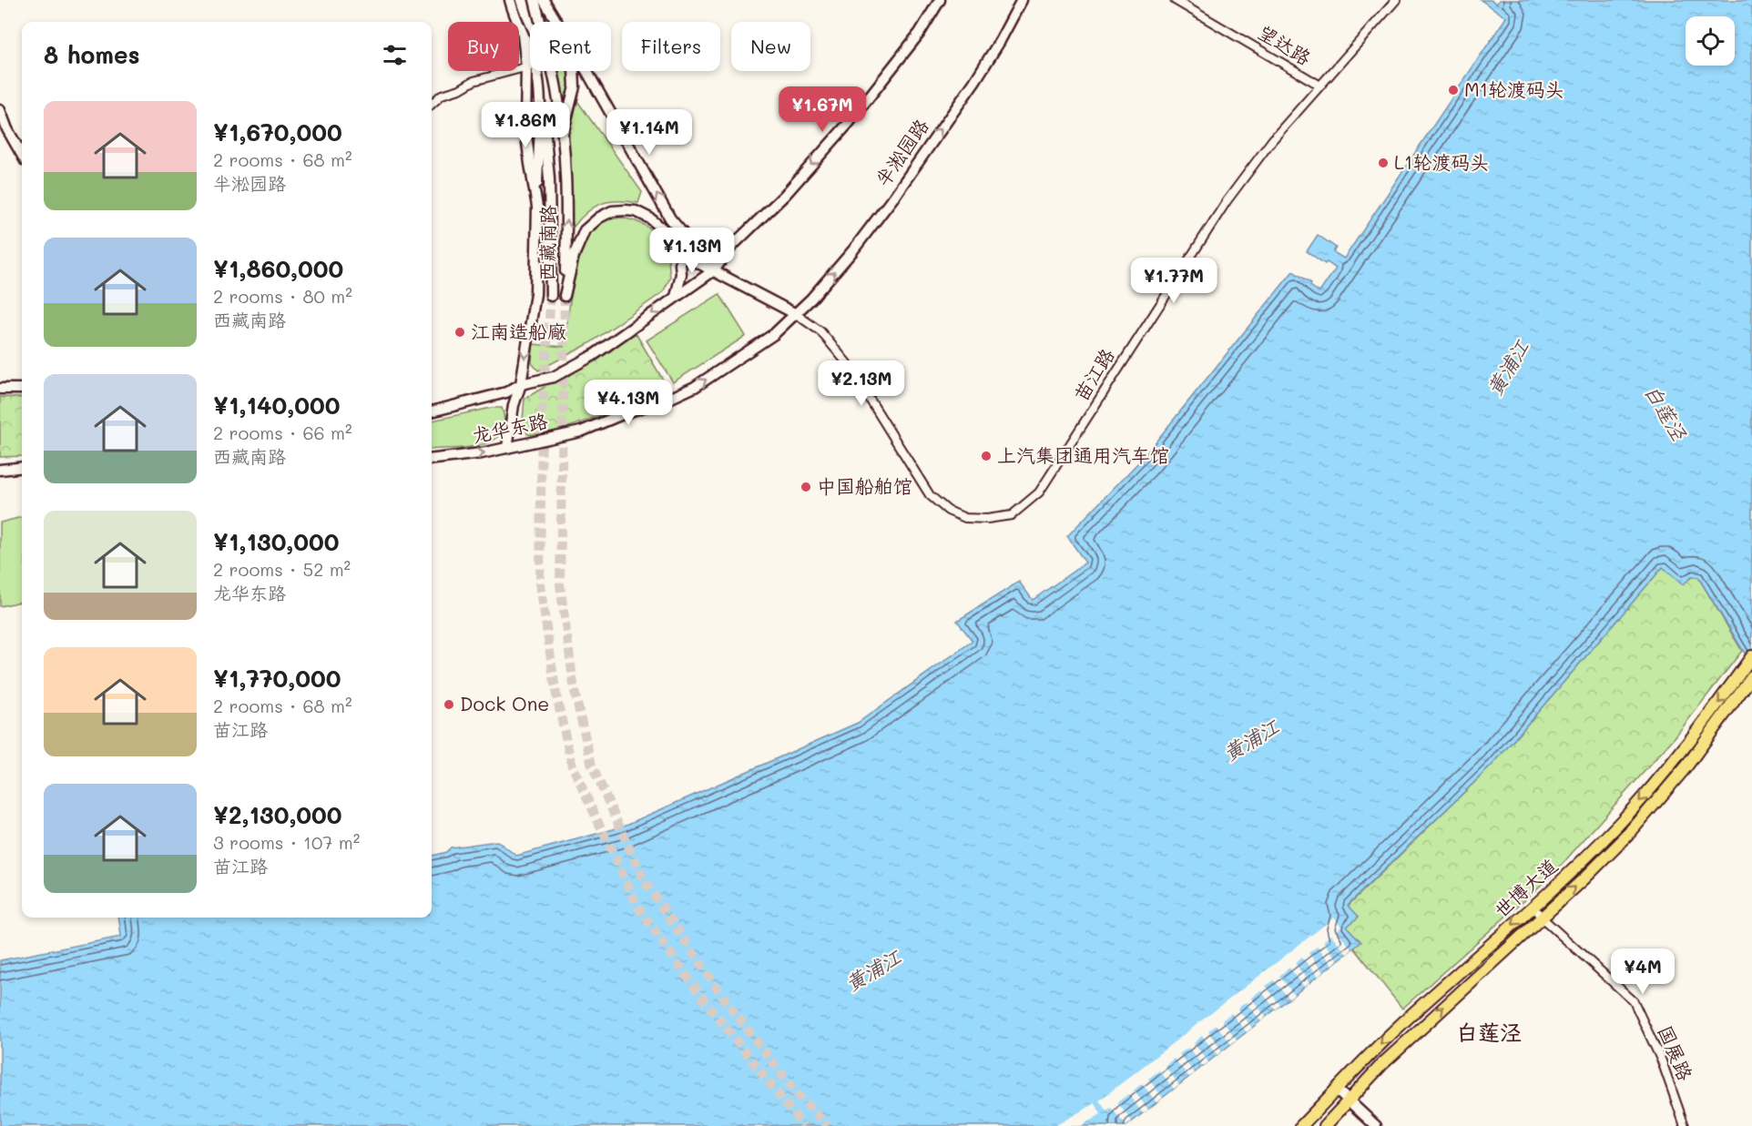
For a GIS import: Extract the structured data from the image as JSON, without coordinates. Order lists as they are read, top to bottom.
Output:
{
  "streets": {
    "main road": [
      "半淞园路",
      "西藏南路",
      "龙华东路",
      "世博大道"
    ],
    "street": ["望达路", "苗江路", "国展路"]
  },
  "crossings": [
    ["望达路", "苗江路"],
    ["半淞园路", "西藏南路"],
    ["半淞园路", "苗江路"],
    ["半淞园路", "龙华东路"],
    ["西藏南路", "苗江路"],
    ["西藏南路", "龙华东路"],
    ["苗江路", "龙华东路"],
    ["世博大道", "国展路"]
  ],
  "districts": ["白莲泾"],
  "water": ["黄浦江", "白莲泾"],
  "places": [
    "M1轮渡码头",
    "L1轮渡码头",
    "江南造船廠",
    "上汽集团通用汽车馆",
    "中国船舶馆",
    "Dock One"
  ],
  "page": {
    "chip": [
      "Buy",
      "Rent",
      "Filters",
      "New"
    ],
    "heading": "8 homes",
    "price": [
      "¥1.67M",
      "¥1.86M",
      "¥1.14M",
      "¥1.13M",
      "¥1.77M",
      "¥2.13M",
      "¥4.13M",
      "¥4M"
    ],
    "list": [
      {
        "name": "¥1,670,000",
        "note": "2 rooms · 68 m² · 半淞园路"
      },
      {
        "name": "¥1,860,000",
        "note": "2 rooms · 80 m² · 西藏南路"
      },
      {
        "name": "¥1,140,000",
        "note": "2 rooms · 66 m² · 西藏南路"
      },
      {
        "name": "¥1,130,000",
        "note": "2 rooms · 52 m² · 龙华东路"
      },
      {
        "name": "¥1,770,000",
        "note": "2 rooms · 68 m² · 苗江路"
      },
      {
        "name": "¥2,130,000",
        "note": "3 rooms · 107 m² · 苗江路"
      }
    ]
  }
}
